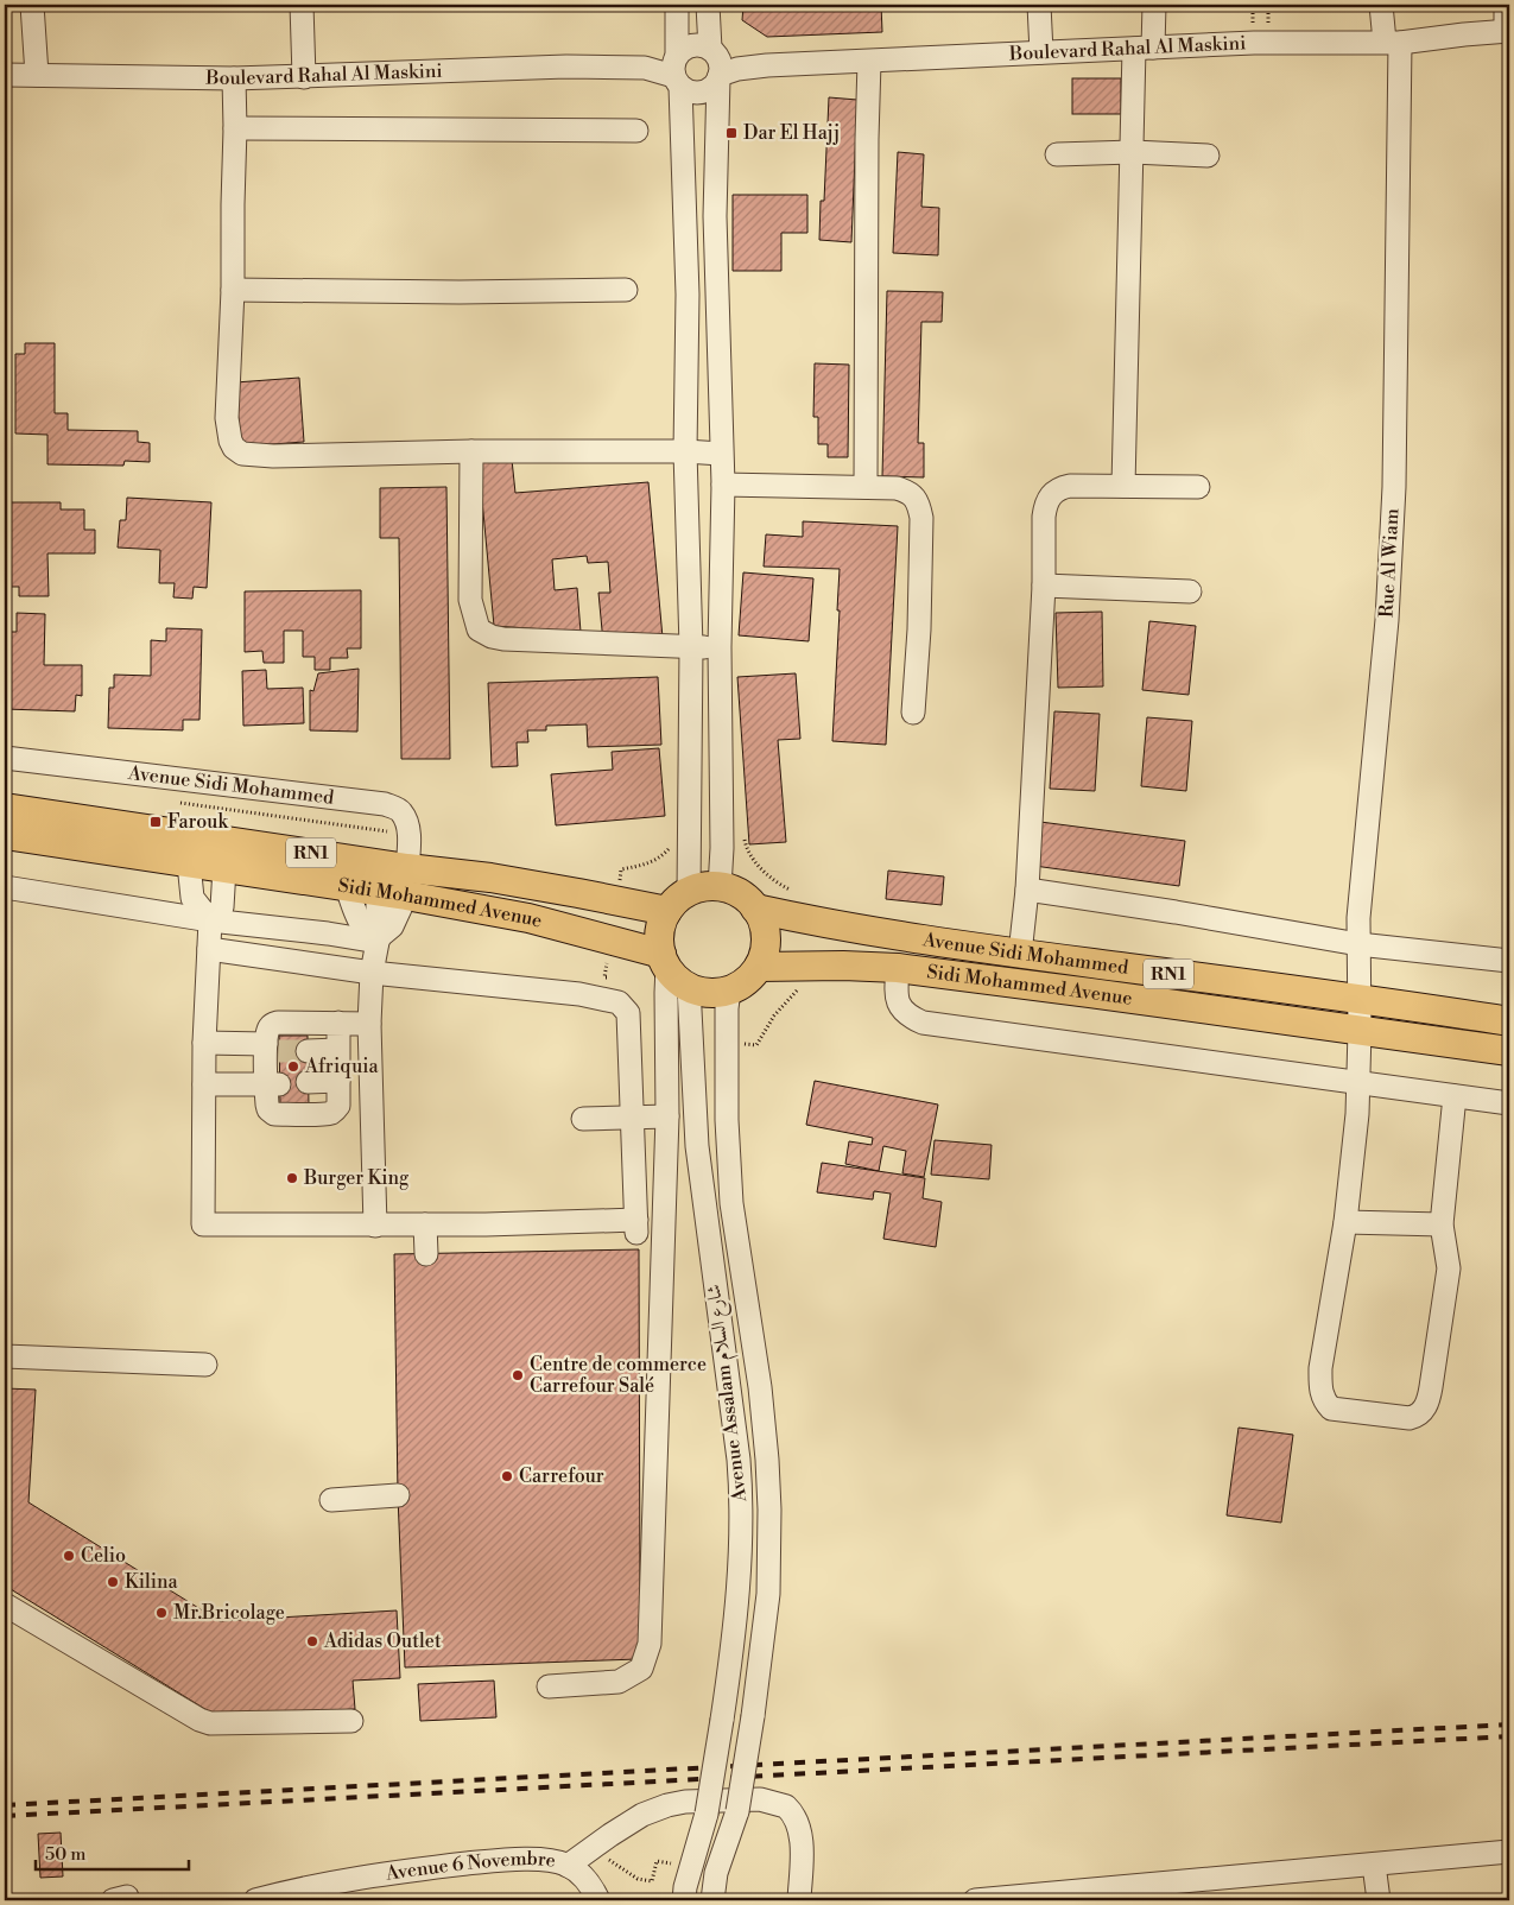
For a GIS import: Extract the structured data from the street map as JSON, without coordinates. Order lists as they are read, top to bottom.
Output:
{
  "streets": {
    "main road": ["Avenue Sidi Mohammed", "RN1", "Sidi Mohammed Avenue"],
    "street": [
      "Boulevard Rahal Al Maskini",
      "Rue Al Wiam",
      "Avenue Assalam شارع السلام",
      "Avenue 6 Novembre"
    ]
  },
  "crossings": [
    ["Boulevard Rahal Al Maskini", "Rue Al Wiam"],
    ["Rue Al Wiam", "Avenue Sidi Mohammed"],
    ["Rue Al Wiam", "Sidi Mohammed Avenue"],
    ["Avenue Sidi Mohammed", "RN1"],
    ["Avenue Sidi Mohammed", "Sidi Mohammed Avenue"],
    ["Avenue Sidi Mohammed", "Avenue Assalam شارع السلام"],
    ["RN1", "Sidi Mohammed Avenue"],
    ["RN1", "Avenue Assalam شارع السلام"],
    ["Sidi Mohammed Avenue", "Avenue Assalam شارع السلام"]
  ],
  "places": {
    "transit": ["Dar El Hajj", "Farouk"],
    "other": [
      "Afriquia",
      "Burger King",
      "Centre de commerce Carrefour Salé",
      "Carrefour",
      "Celio",
      "Kilina",
      "Mr.Bricolage",
      "Adidas Outlet"
    ]
  },
  "scale_bar": "50 m"
}
